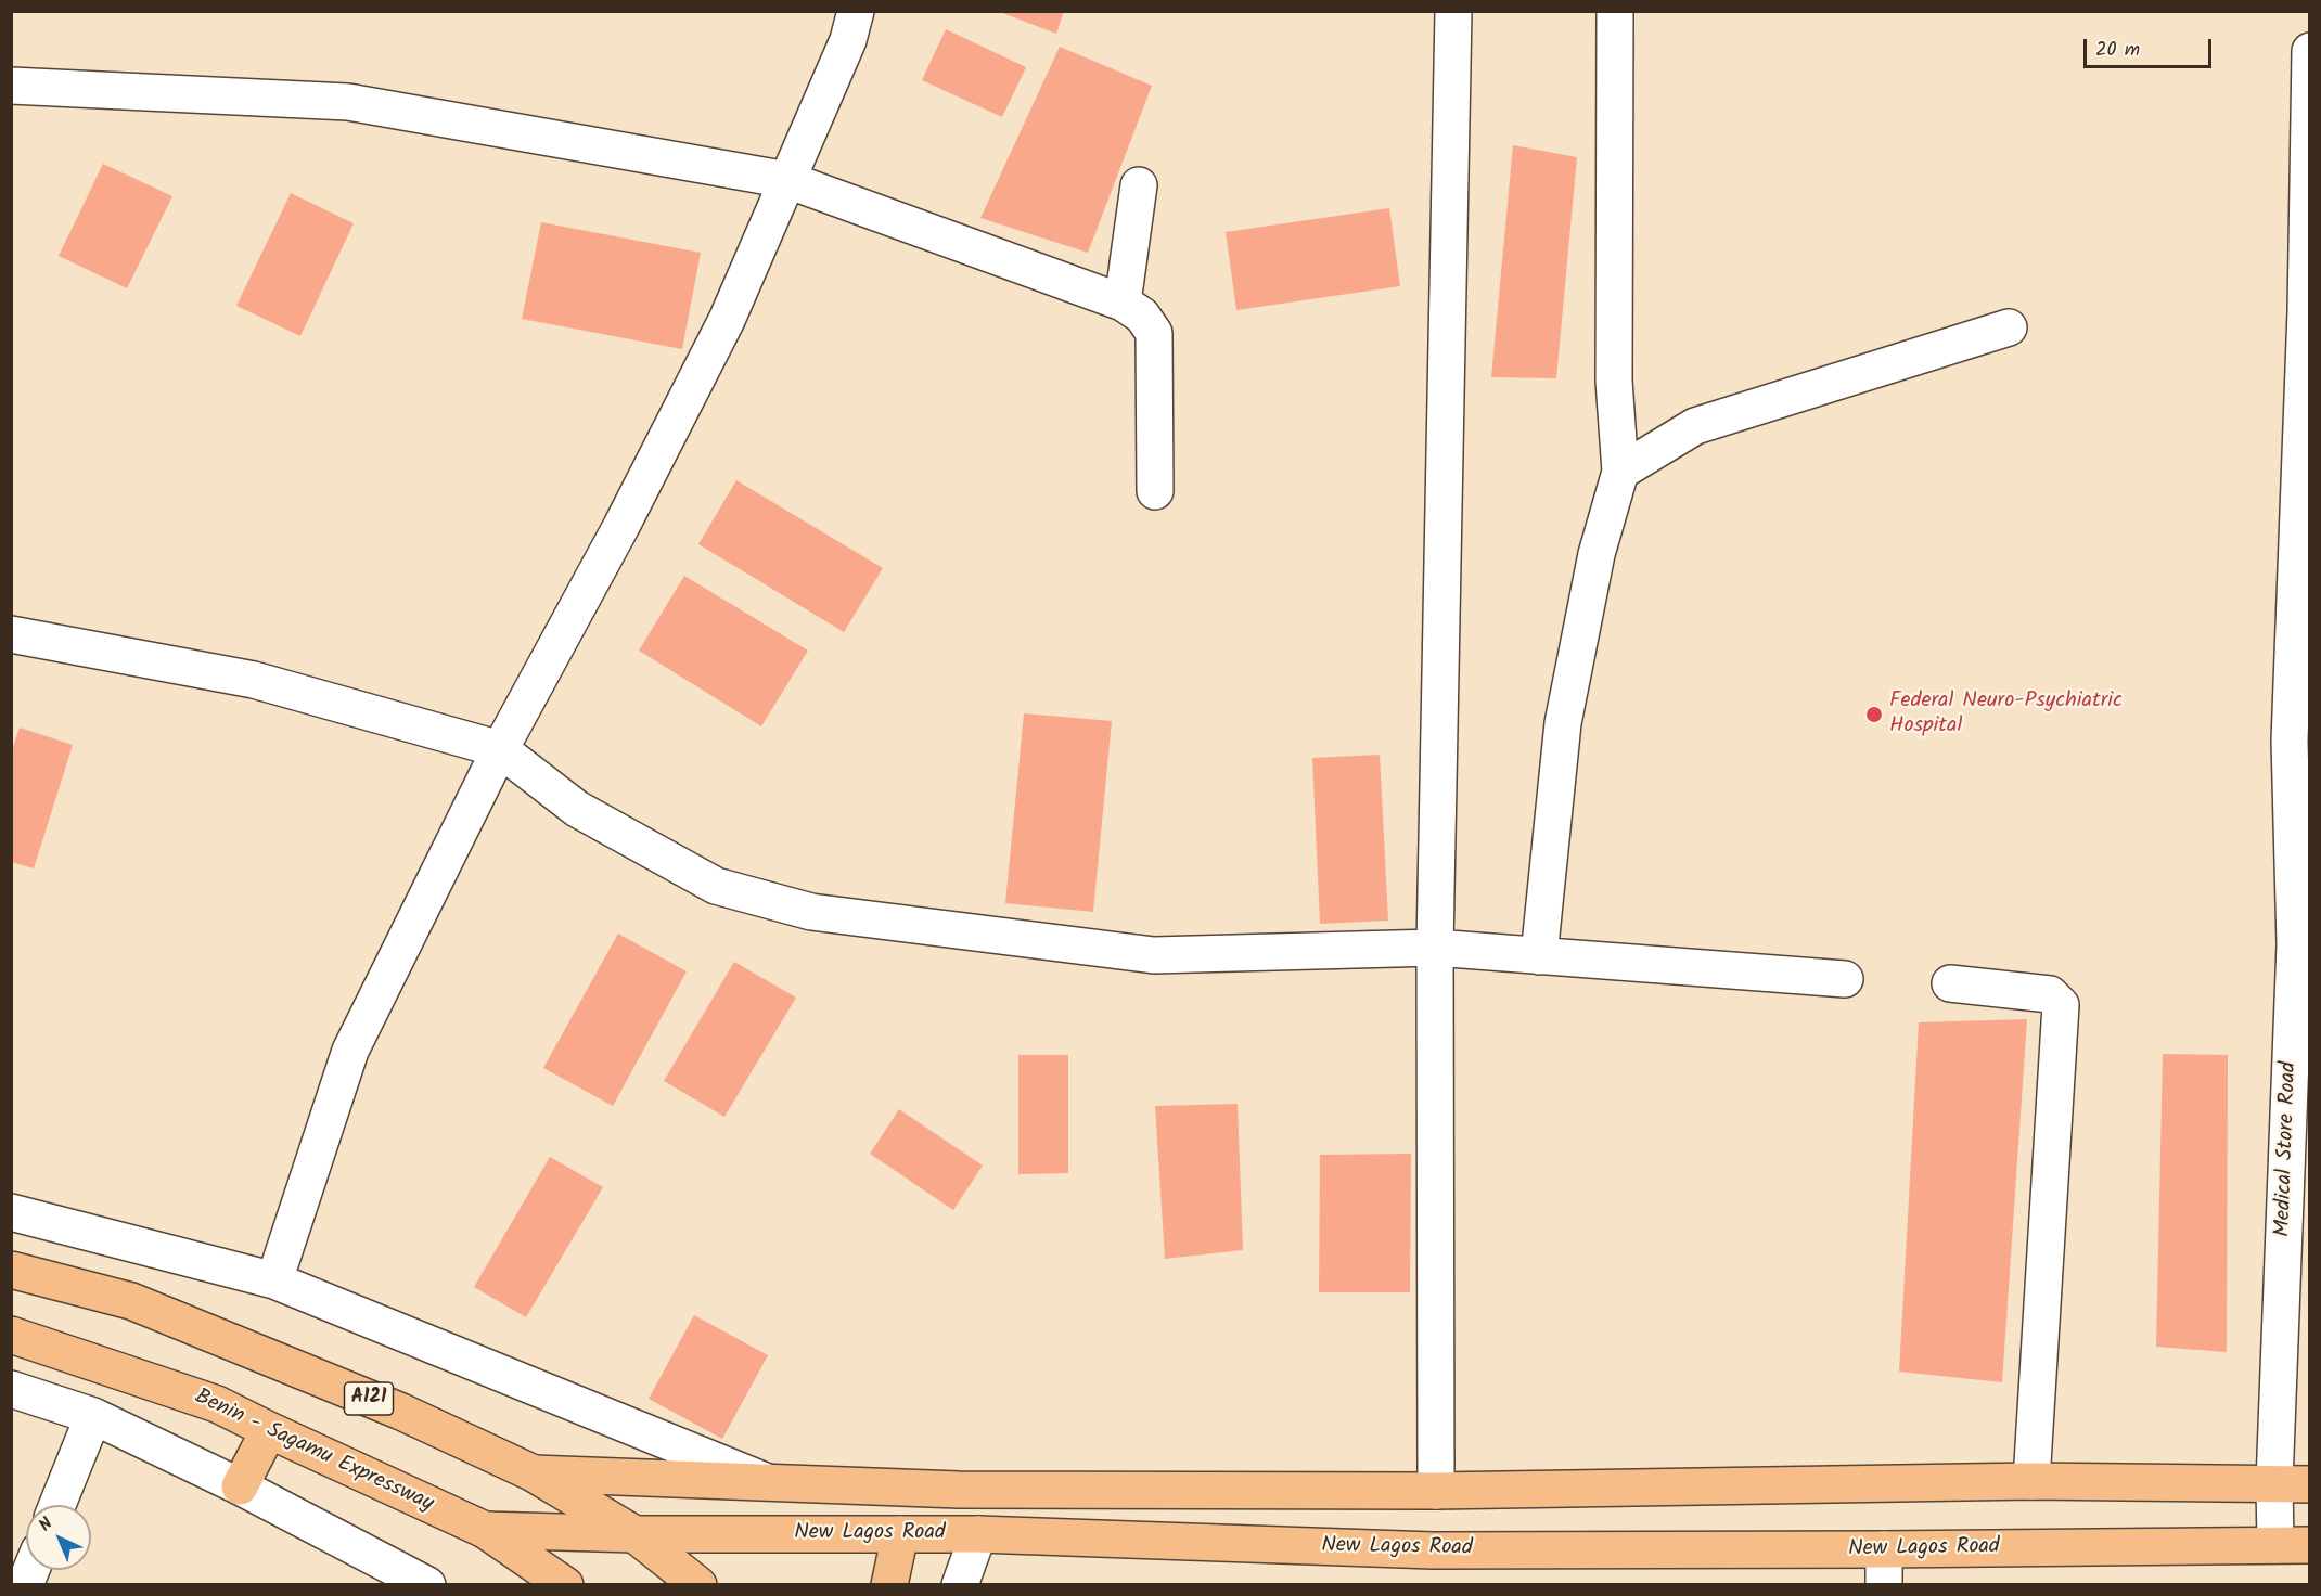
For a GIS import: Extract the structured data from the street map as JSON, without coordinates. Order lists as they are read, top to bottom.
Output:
{
  "streets": {
    "main road": ["A121", "Benin - Sagamu Expressway", "New Lagos Road"],
    "street": ["Medical Store Road"]
  },
  "crossings": [
    ["Medical Store Road", "New Lagos Road"],
    ["A121", "New Lagos Road"],
    ["Benin - Sagamu Expressway", "New Lagos Road"]
  ],
  "places": ["Federal Neuro-Psychiatric Hospital"],
  "scale_bar": "20 m",
  "north": "top left"
}
